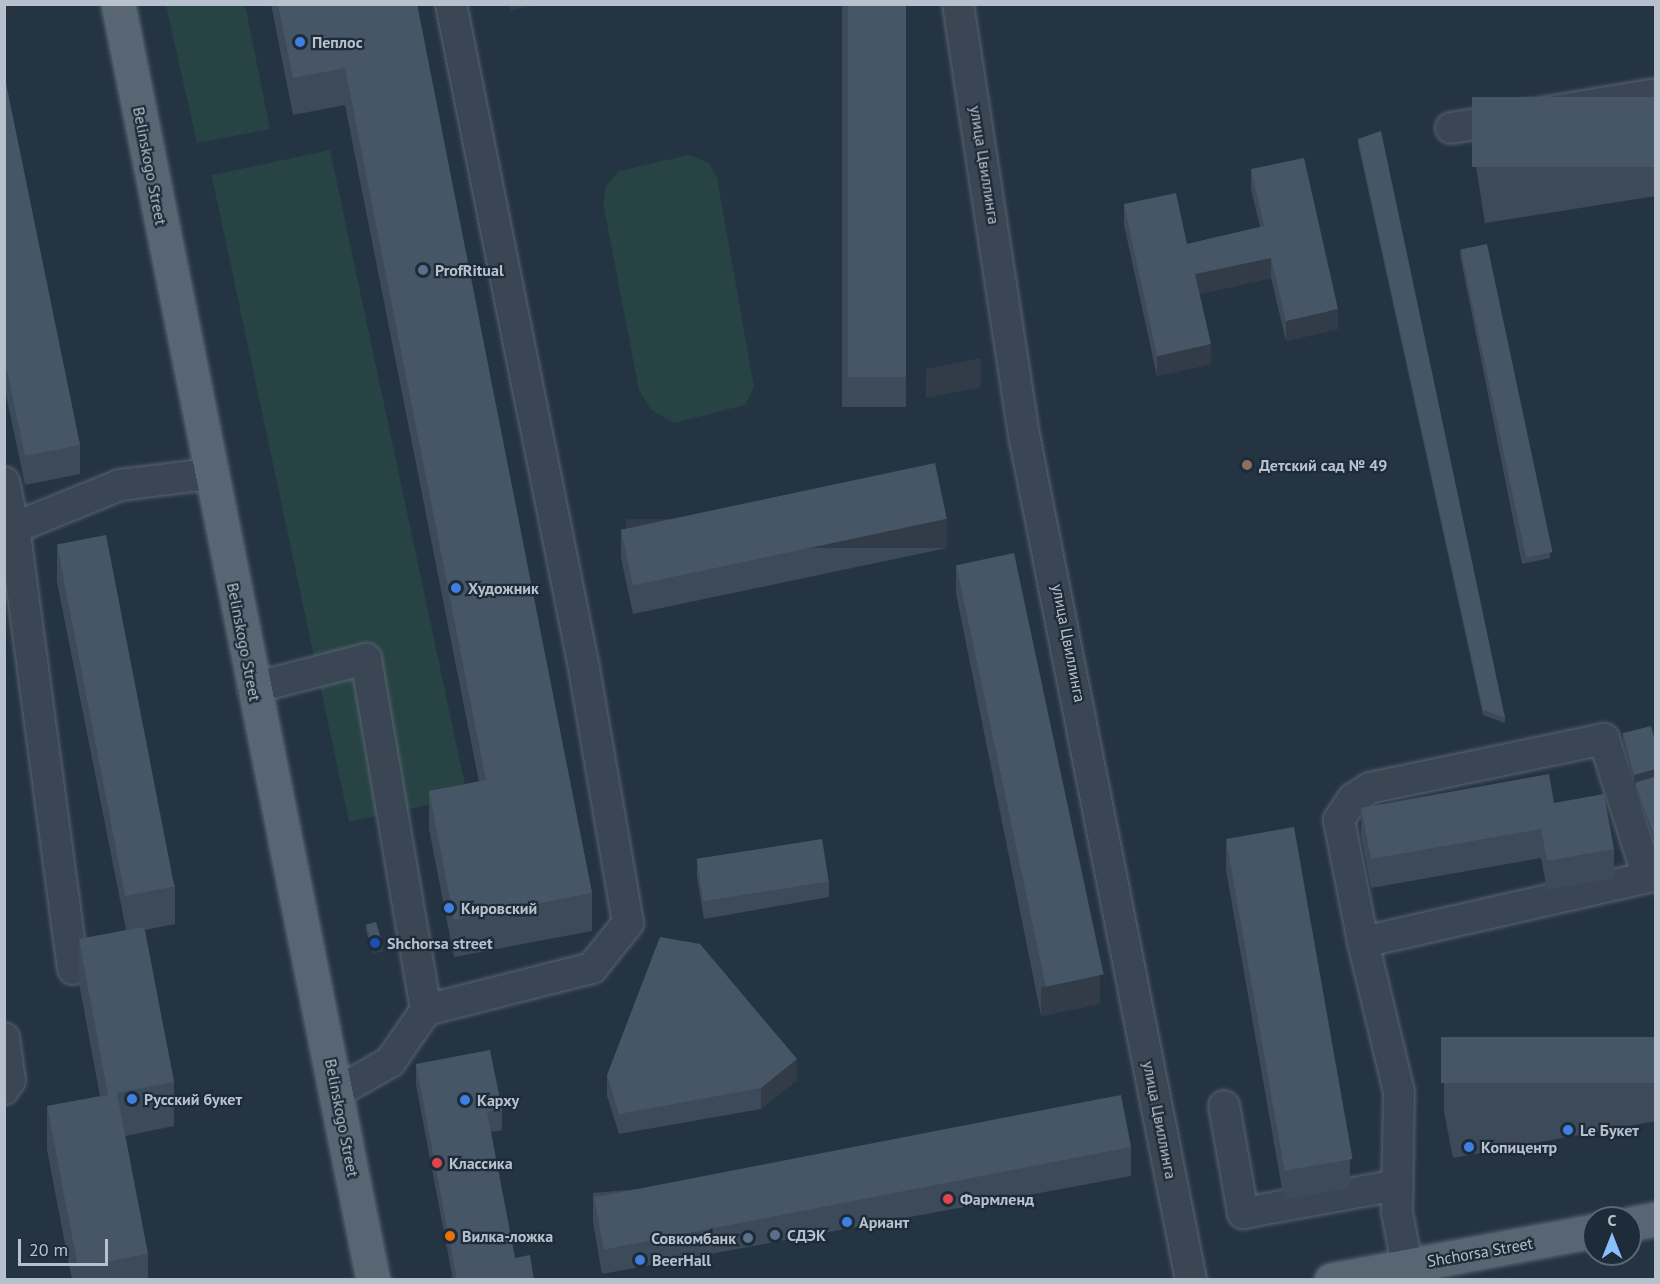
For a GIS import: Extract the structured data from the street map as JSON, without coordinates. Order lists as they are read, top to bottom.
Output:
{
  "streets": {
    "main road": ["Belinskogo Street", "Shchorsa Street"],
    "street": ["улица Цвиллинга"]
  },
  "places": [
    "Пеплос",
    "ProfRitual",
    "Детский сад № 49",
    "Художник",
    "Кировский",
    "Shchorsa street",
    "Русский букет",
    "Карху",
    "Le Букет",
    "Копицентр",
    "Классика",
    "Фармленд",
    "Ариант",
    "СДЭК",
    "Вилка-ложка",
    "Совкомбанк",
    "BeerHall"
  ],
  "scale_bar": "20 m",
  "north": "top"
}
